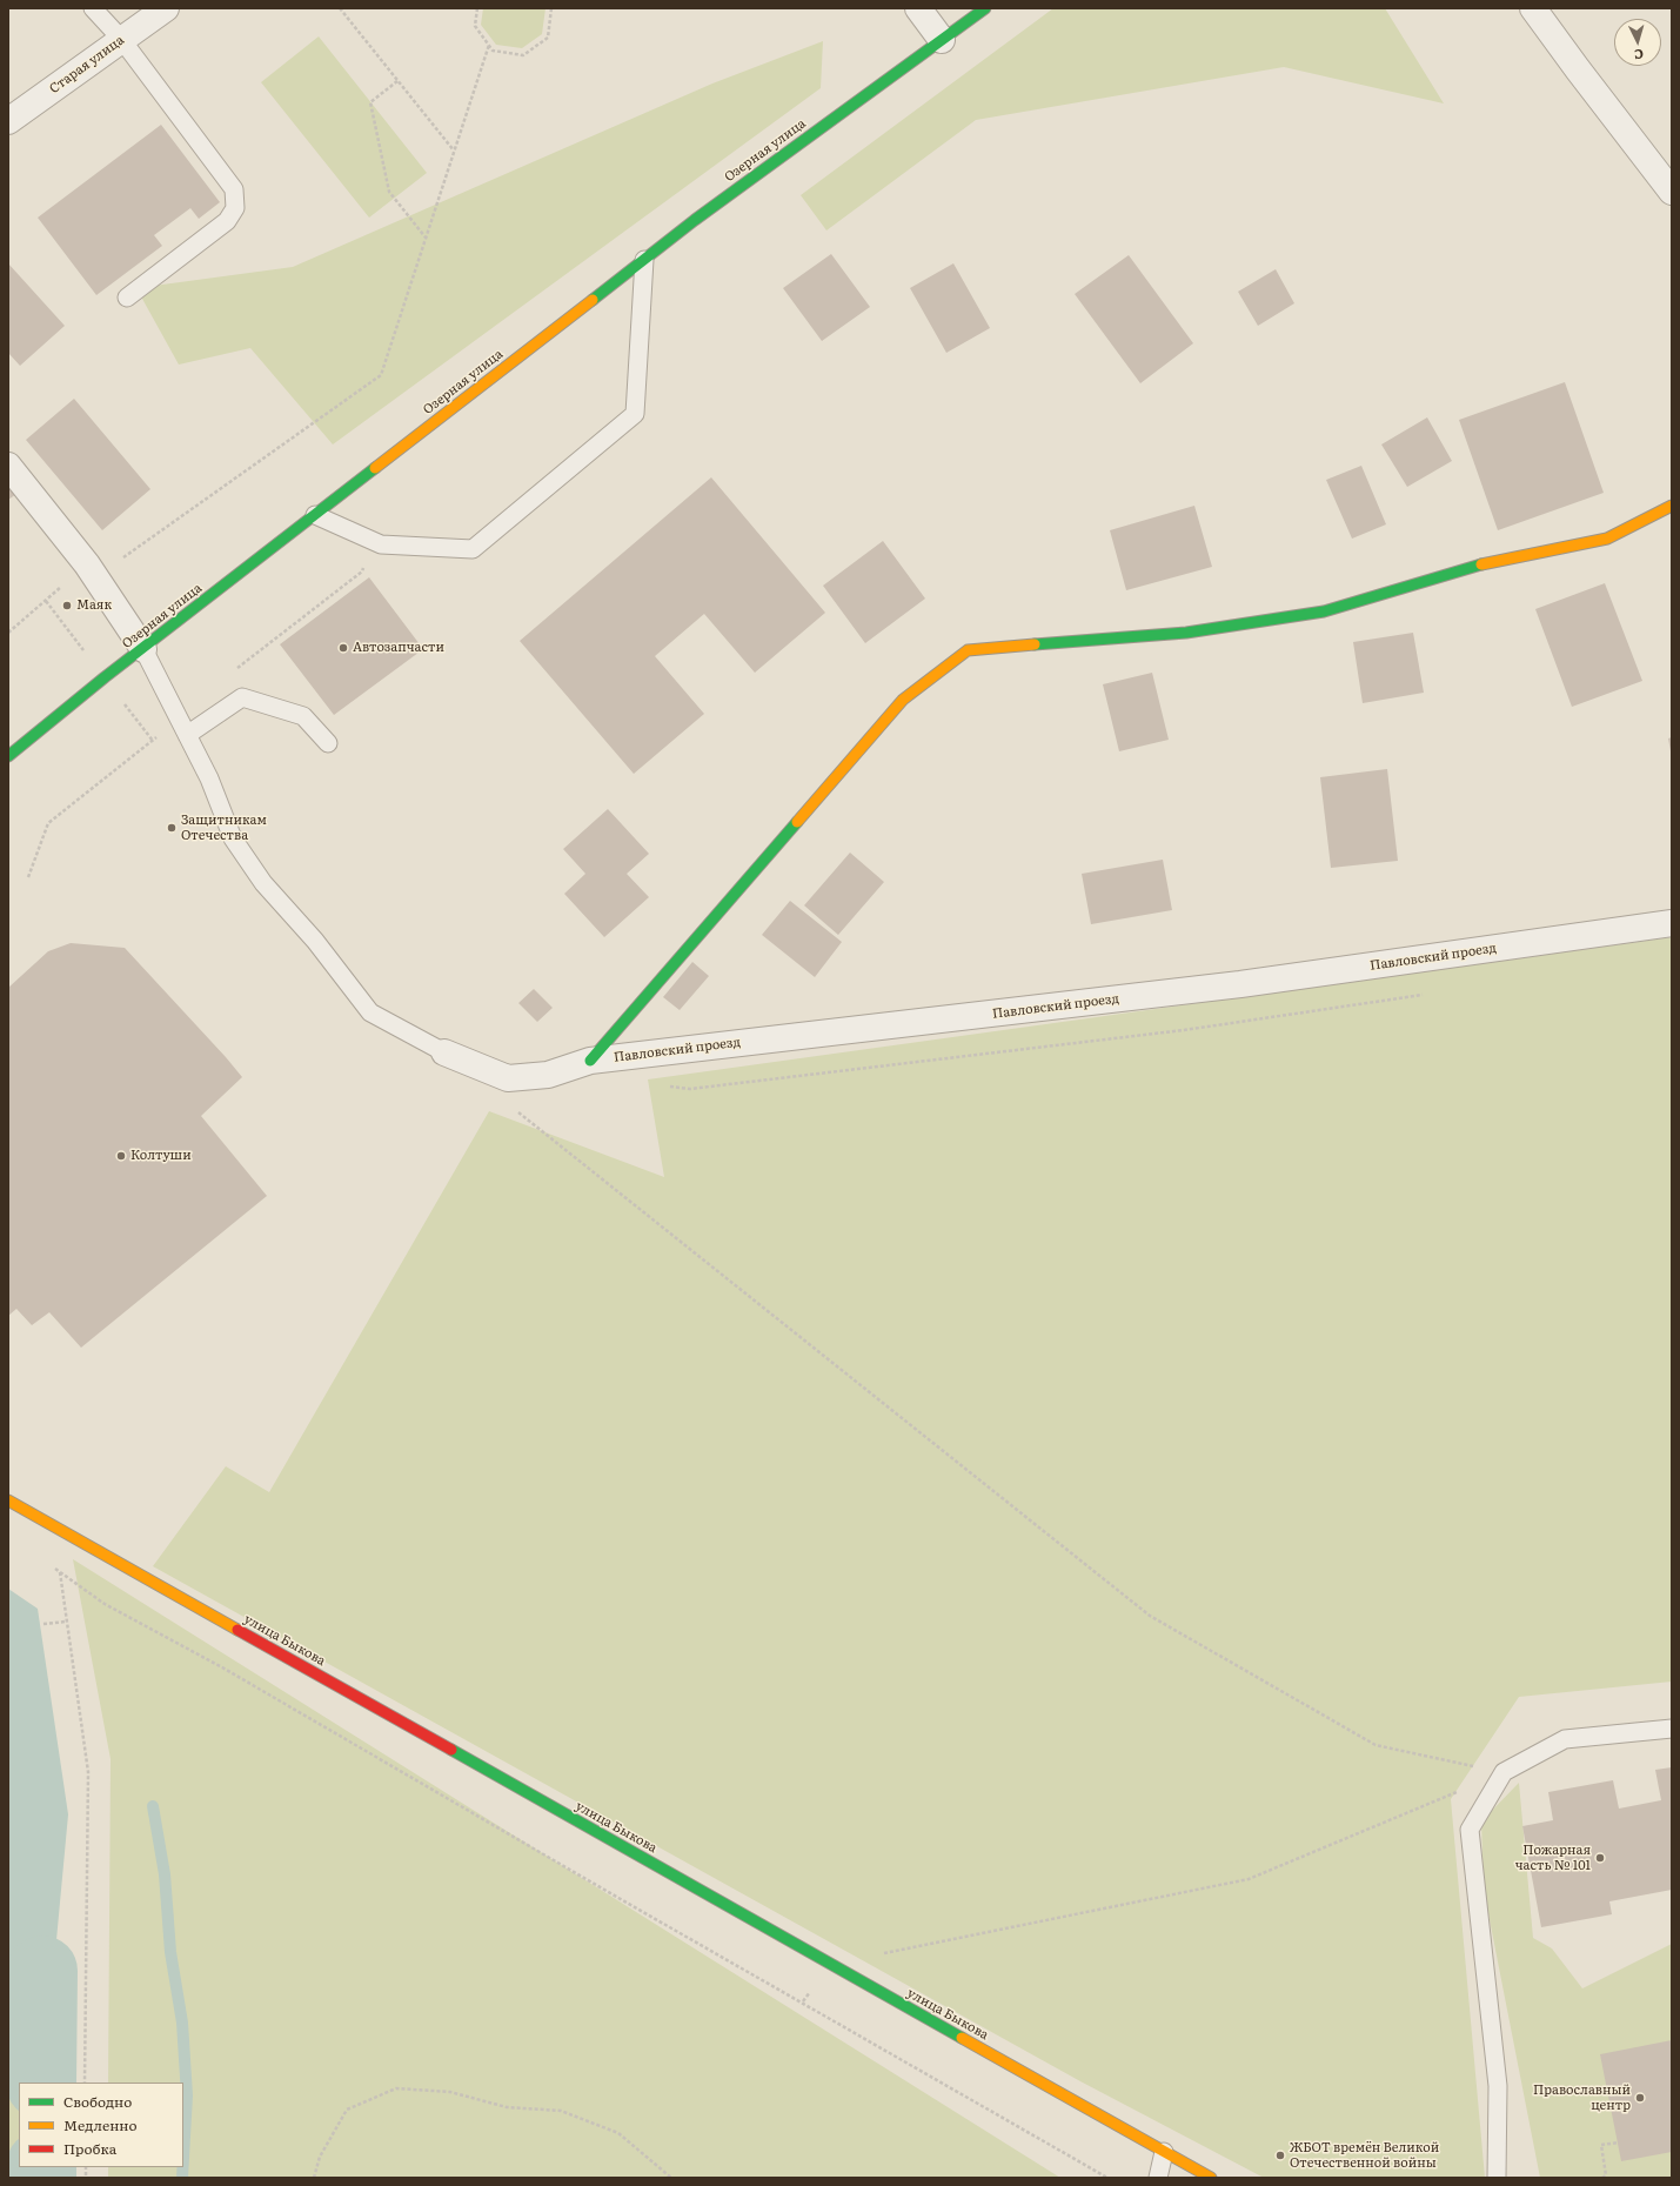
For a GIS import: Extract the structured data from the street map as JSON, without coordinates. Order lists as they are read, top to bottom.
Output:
{
  "streets": {
    "street": [
      "Старая улица",
      "Озерная улица",
      "Павловский проезд",
      "улица Быкова"
    ]
  },
  "places": [
    "Маяк",
    "Автозапчасти",
    "Защитникам Отечества",
    "Колтуши",
    "Пожарная часть № 101",
    "Православный центр",
    "ЖБОТ времён Великой Отечественной войны"
  ],
  "legend": ["Свободно", "Медленно", "Пробка"],
  "north": "bottom"
}
